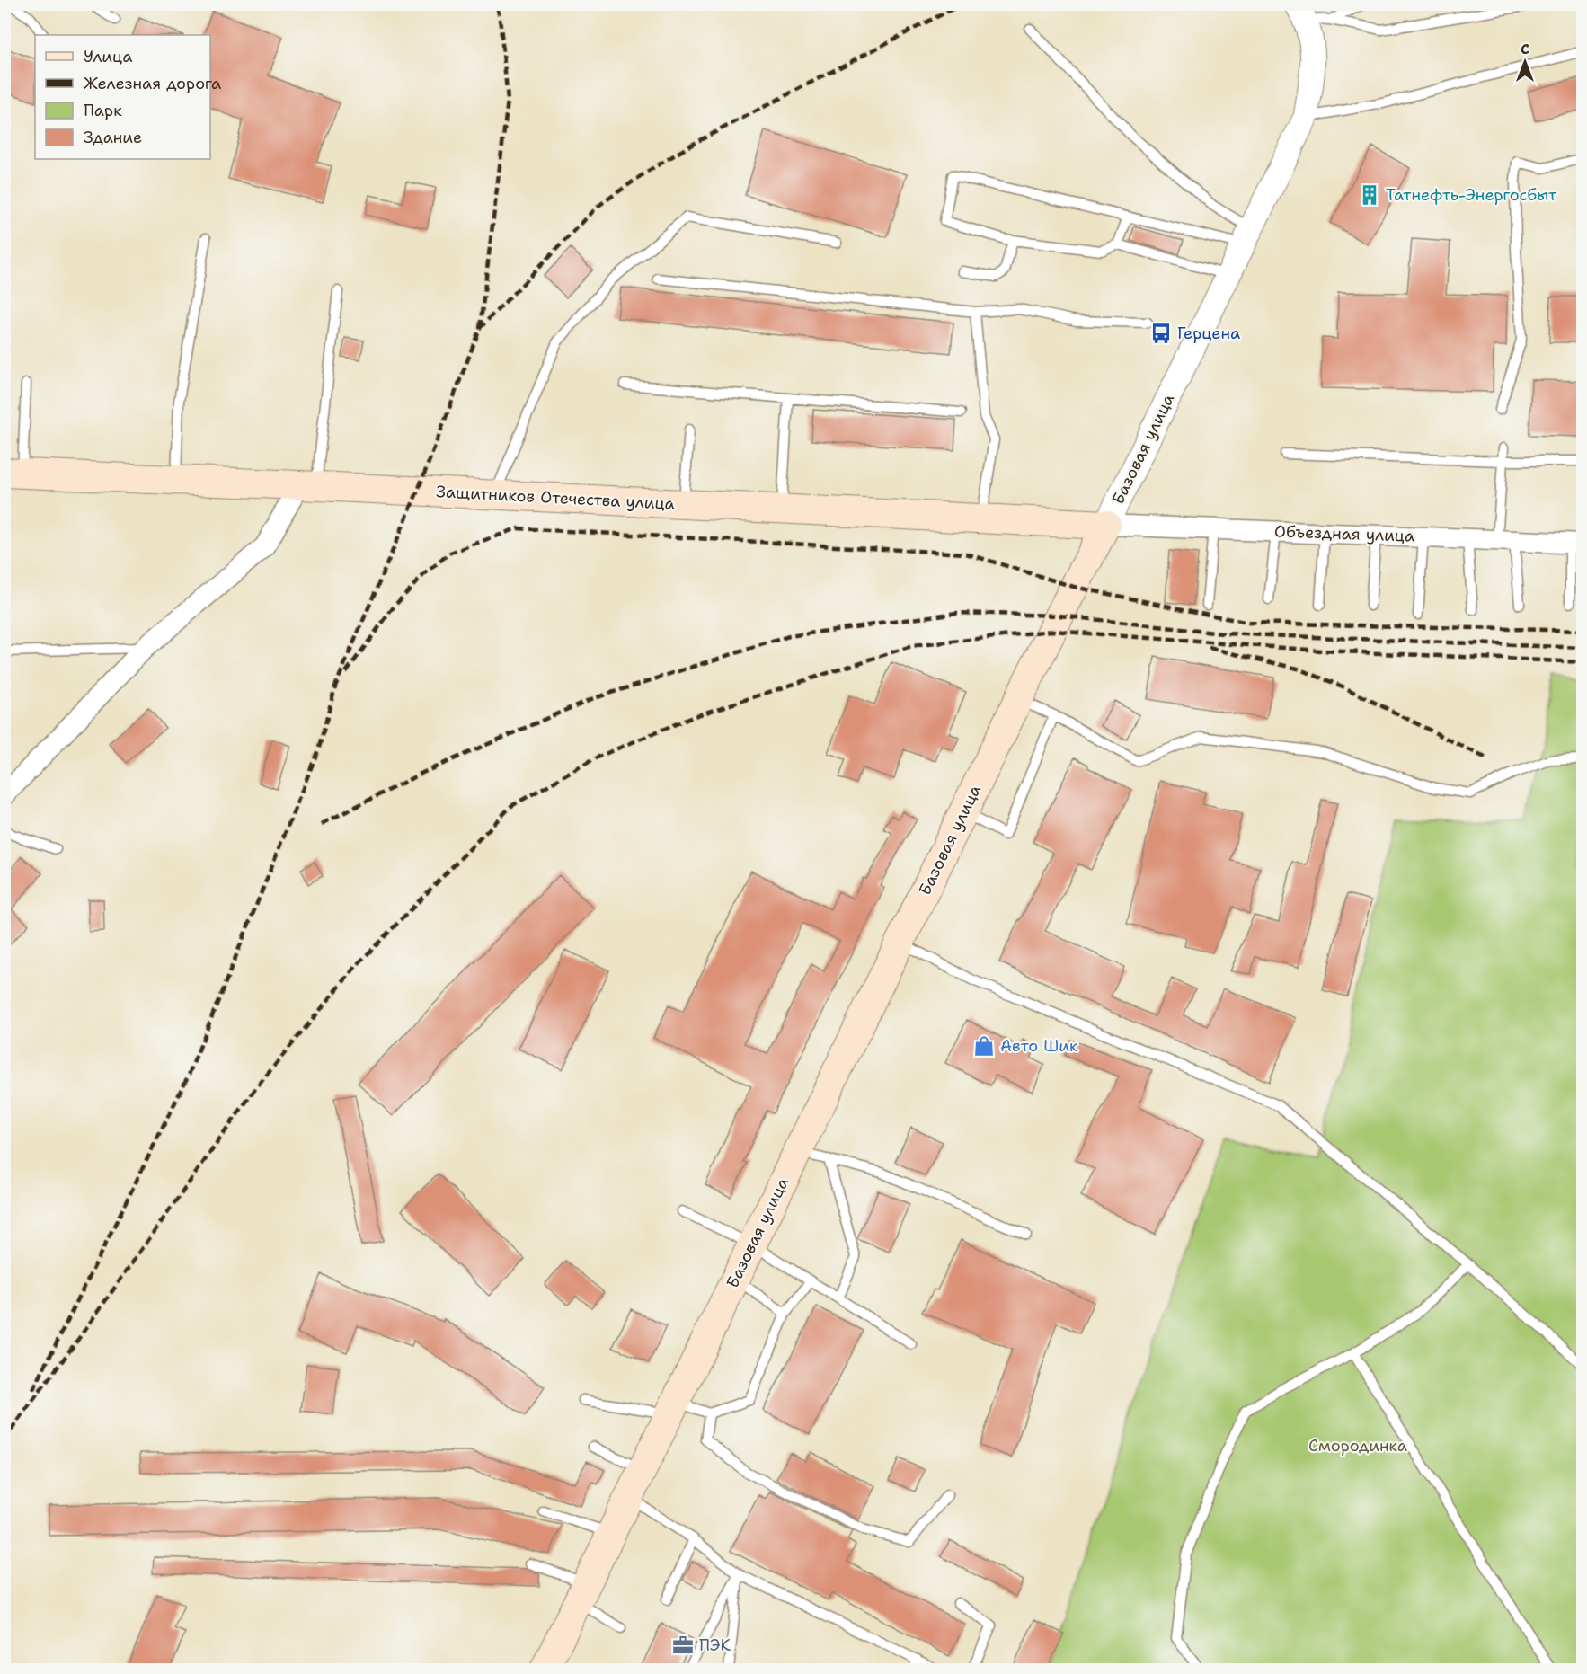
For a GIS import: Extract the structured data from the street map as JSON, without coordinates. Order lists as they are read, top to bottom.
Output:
{
  "streets": {
    "main road": ["Базовая улица", "Защитников Отечества улица"],
    "street": ["Объездная улица"]
  },
  "crossings": [
    ["Базовая улица", "Защитников Отечества улица"],
    ["Базовая улица", "Объездная улица"],
    ["Защитников Отечества улица", "Объездная улица"]
  ],
  "parks": ["Смородинка"],
  "places": {
    "building": ["Татнефть-Энергосбыт"],
    "bus stop": ["Герцена"],
    "shop": ["Авто Шик"],
    "office": ["ПЭК"]
  },
  "legend": [
    "Улица",
    "Железная дорога",
    "Парк",
    "Здание"
  ],
  "north": "top"
}
